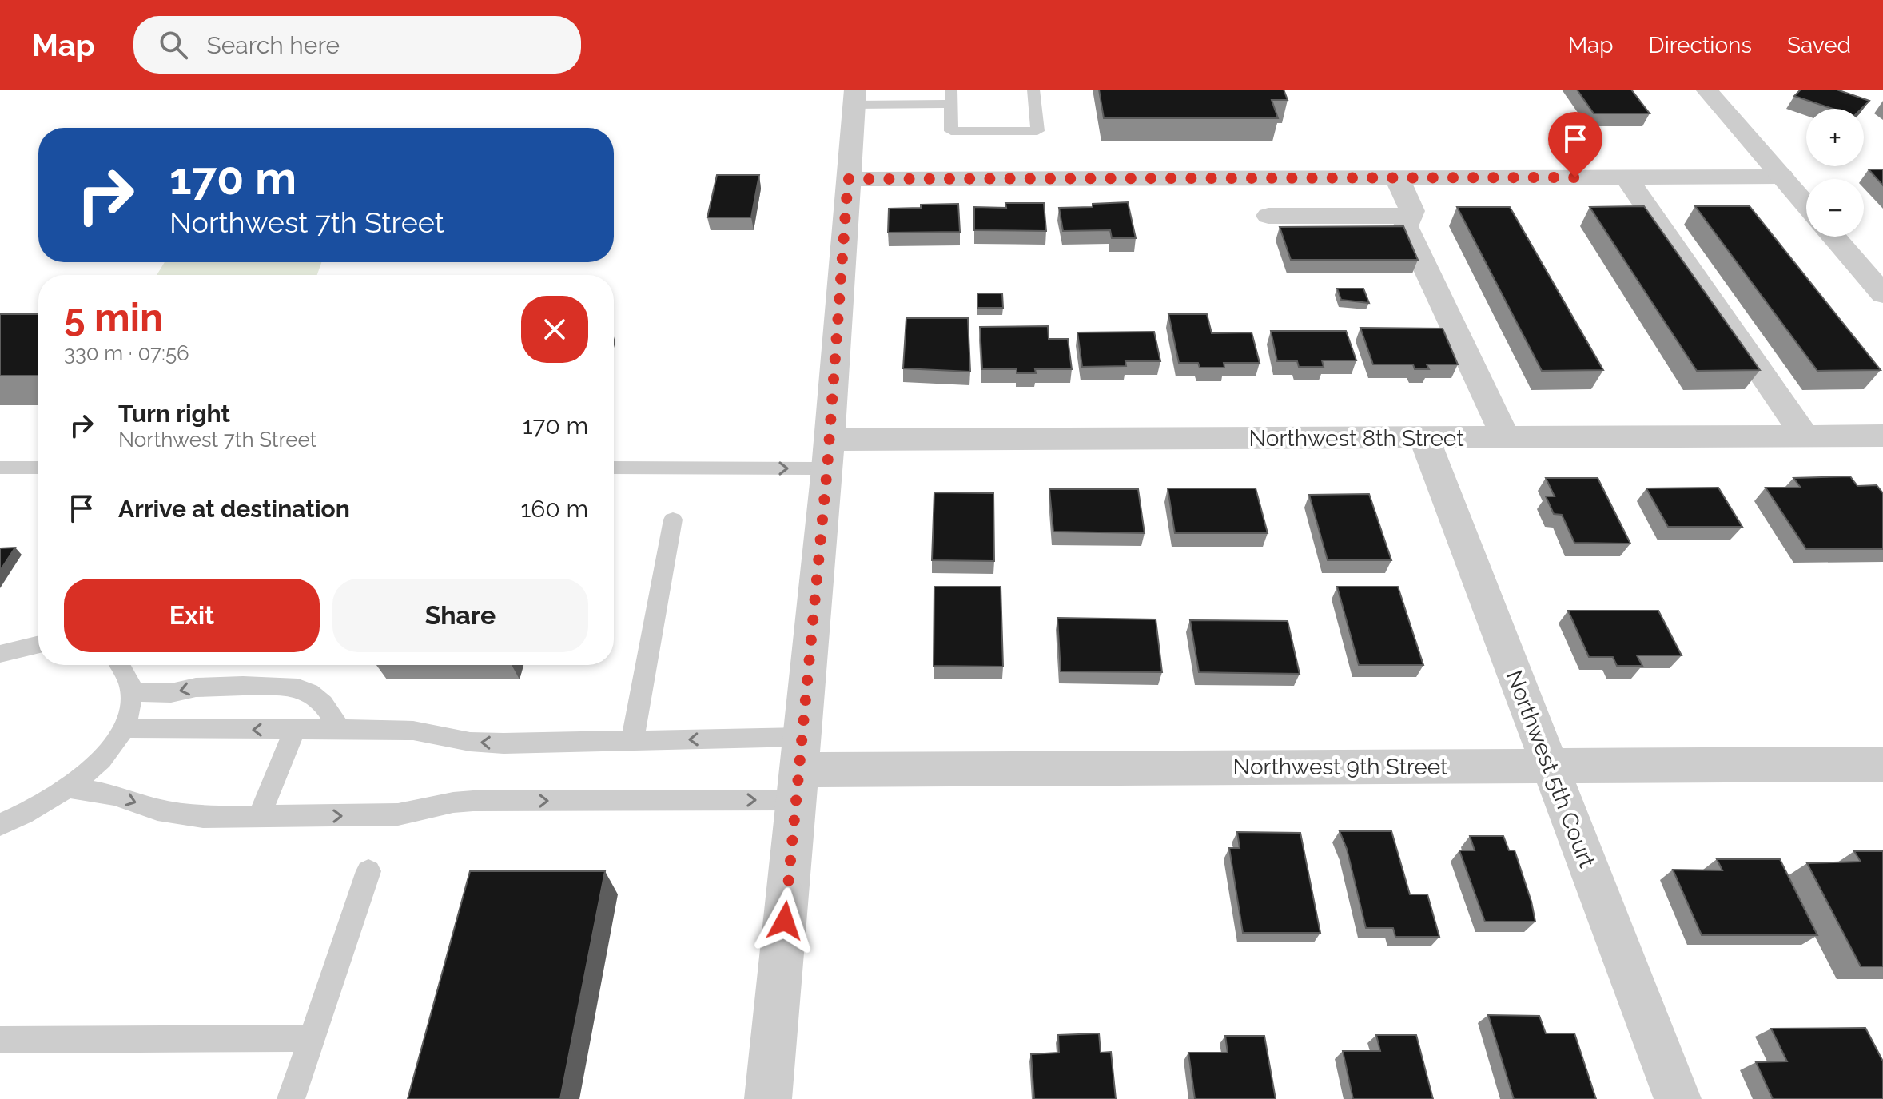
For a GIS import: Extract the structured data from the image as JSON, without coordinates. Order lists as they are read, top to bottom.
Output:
{
  "streets": {
    "street": ["Northwest 8th Street", "Northwest 9th Street", "Northwest 5th Court"]
  },
  "crossings": [
    ["Northwest 8th Street", "Northwest 5th Court"],
    ["Northwest 9th Street", "Northwest 5th Court"]
  ],
  "page": {
    "header": "Map",
    "search": "Search here",
    "nav": ["Map", "Directions", "Saved"],
    "map_buttons": ["+", "−"],
    "turn": ["170 m", "Northwest 7th Street"],
    "heading": ["5 min", "330 m · 07:56"],
    "list": [
      {
        "name": "Turn right",
        "note": "Northwest 7th Street",
        "value": "170 m"
      },
      {
        "name": "Arrive at destination",
        "value": "160 m"
      }
    ],
    "buttons": ["Exit", "Share"]
  }
}
